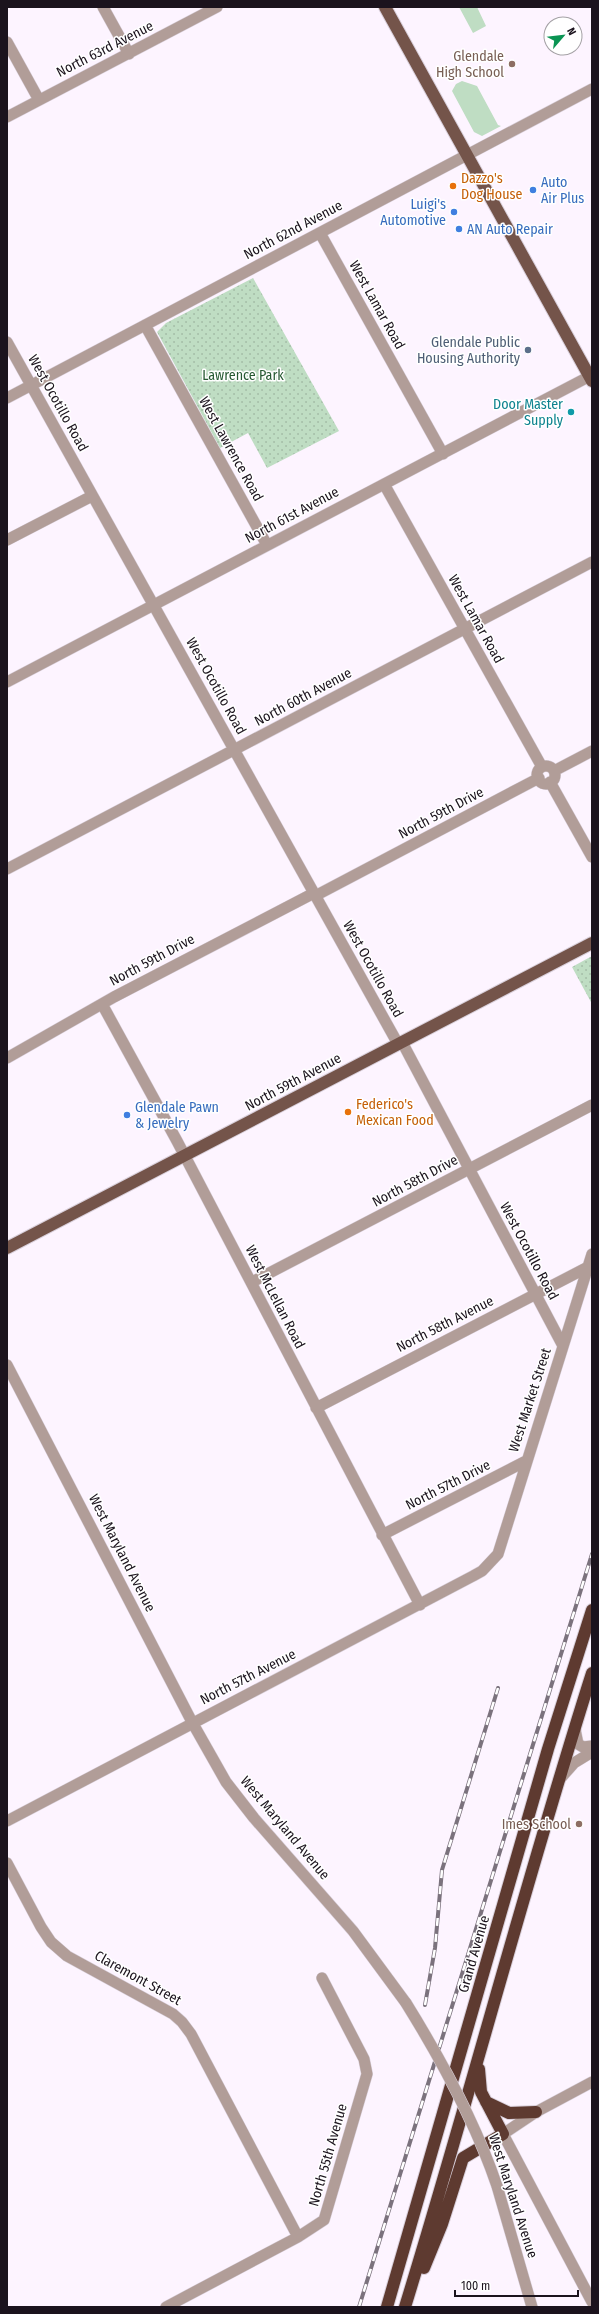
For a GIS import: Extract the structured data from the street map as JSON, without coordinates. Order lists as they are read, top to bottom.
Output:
{
  "streets": {
    "highway": ["Grand Avenue"],
    "main road": ["North 59th Avenue"],
    "street": [
      "North 63rd Avenue",
      "North 62nd Avenue",
      "West Lamar Road",
      "West Ocotillo Road",
      "West Lawrence Road",
      "North 61st Avenue",
      "North 60th Avenue",
      "North 59th Drive",
      "North 58th Drive",
      "West McLellan Road",
      "North 58th Avenue",
      "West Market Street",
      "North 57th Drive",
      "West Maryland Avenue",
      "North 57th Avenue",
      "Claremont Street",
      "North 55th Avenue"
    ]
  },
  "crossings": [
    ["North 62nd Avenue", "West Lamar Road"],
    ["North 62nd Avenue", "West Ocotillo Road"],
    ["North 62nd Avenue", "West Lawrence Road"],
    ["West Lamar Road", "North 61st Avenue"],
    ["West Lamar Road", "North 60th Avenue"],
    ["West Lamar Road", "North 59th Drive"],
    ["West Ocotillo Road", "North 61st Avenue"],
    ["West Ocotillo Road", "North 60th Avenue"],
    ["West Ocotillo Road", "North 59th Drive"],
    ["West Ocotillo Road", "North 59th Avenue"],
    ["West Ocotillo Road", "North 58th Drive"],
    ["West Ocotillo Road", "North 58th Avenue"],
    ["West Ocotillo Road", "West Market Street"],
    ["West Lawrence Road", "North 61st Avenue"],
    ["North 59th Drive", "West McLellan Road"],
    ["North 59th Avenue", "West McLellan Road"],
    ["North 58th Drive", "West McLellan Road"],
    ["West McLellan Road", "North 58th Avenue"],
    ["West McLellan Road", "North 57th Drive"],
    ["West McLellan Road", "North 57th Avenue"],
    ["North 58th Avenue", "West Market Street"],
    ["West Market Street", "North 57th Drive"],
    ["West Market Street", "North 57th Avenue"],
    ["West Maryland Avenue", "North 57th Avenue"],
    ["Claremont Street", "North 55th Avenue"]
  ],
  "parks": ["Lawrence Park"],
  "places": [
    "Glendale High School",
    "Dazzo's Dog House",
    "Auto Air Plus",
    "Luigi's Automotive",
    "AN Auto Repair",
    "Glendale Public Housing Authority",
    "Door Master Supply",
    "Federico's Mexican Food",
    "Glendale Pawn & Jewelry",
    "Imes School"
  ],
  "scale_bar": "100 m",
  "north": "top right"
}
